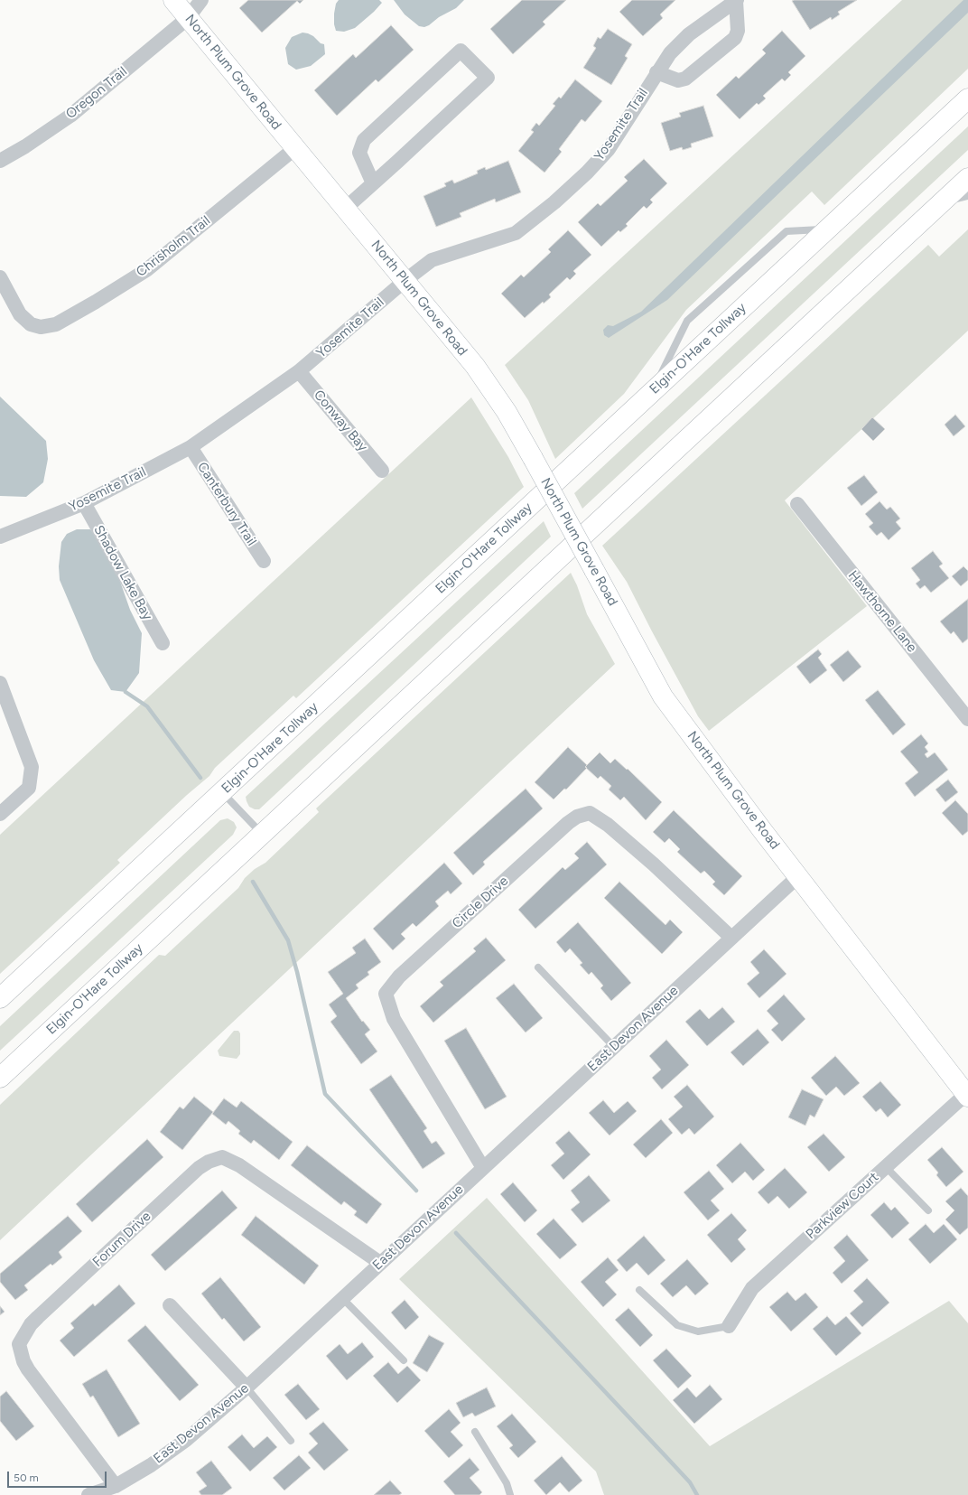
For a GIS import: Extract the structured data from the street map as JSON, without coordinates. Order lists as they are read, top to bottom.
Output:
{
  "streets": {
    "main road": ["North Plum Grove Road", "Elgin-O'Hare Tollway"],
    "street": [
      "Oregon Trail",
      "Yosemite Trail",
      "Chrisholm Trail",
      "Conway Bay",
      "Canterbury Trail",
      "Shadow Lake Bay",
      "Hawthorne Lane",
      "Circle Drive",
      "East Devon Avenue",
      "Parkview Court",
      "Forum Drive"
    ]
  },
  "crossings": [
    ["North Plum Grove Road", "Oregon Trail"],
    ["North Plum Grove Road", "Yosemite Trail"],
    ["North Plum Grove Road", "Chrisholm Trail"],
    ["North Plum Grove Road", "East Devon Avenue"],
    ["North Plum Grove Road", "Parkview Court"],
    ["Yosemite Trail", "Conway Bay"],
    ["Yosemite Trail", "Canterbury Trail"],
    ["Yosemite Trail", "Shadow Lake Bay"],
    ["Circle Drive", "East Devon Avenue"],
    ["East Devon Avenue", "Forum Drive"]
  ],
  "scale_bar": "50 m"
}
